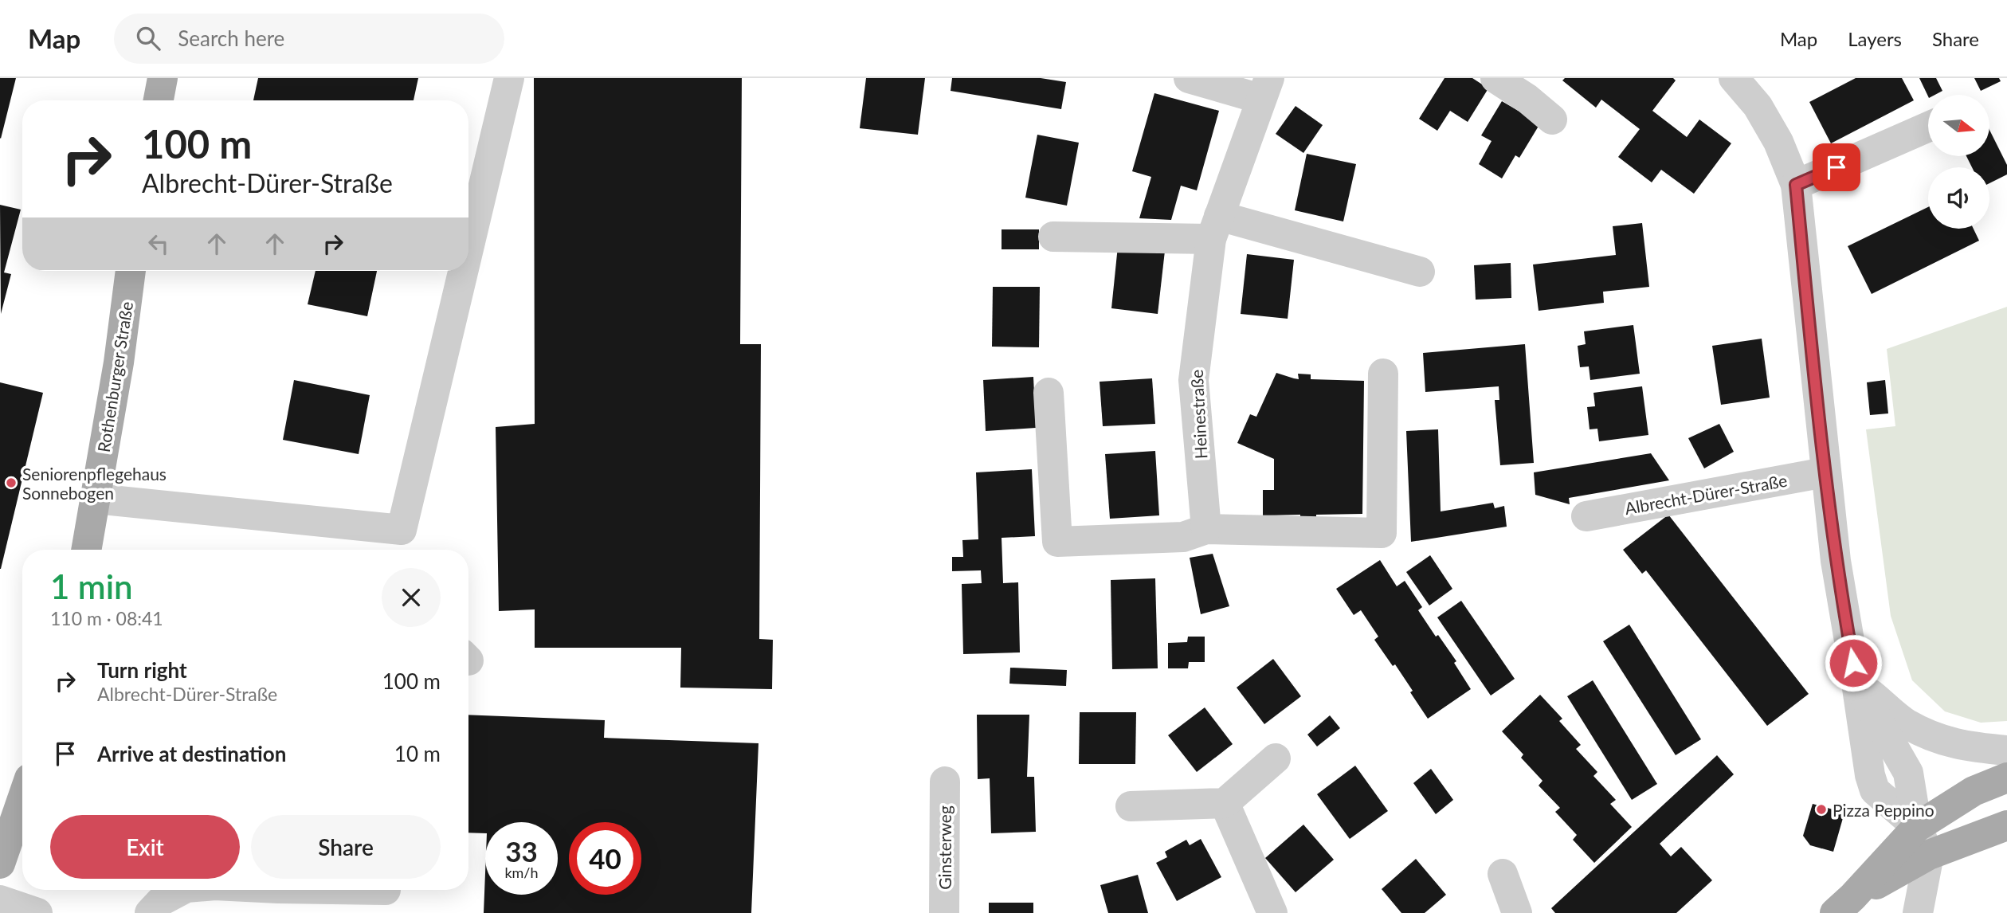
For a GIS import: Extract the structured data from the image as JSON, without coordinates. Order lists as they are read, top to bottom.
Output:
{
  "streets": {
    "main road": ["Rothenburger Straße"],
    "street": ["Heinestraße", "Albrecht-Dürer-Straße", "Ginsterweg"]
  },
  "places": ["Seniorenpflegehaus Sonnebogen", "Pizza Peppino"],
  "north": "right",
  "page": {
    "header": "Map",
    "search": "Search here",
    "nav": ["Map", "Layers", "Share"],
    "turn": ["100 m", "Albrecht-Dürer-Straße"],
    "heading": ["1 min", "110 m · 08:41"],
    "list": [
      {
        "name": "Turn right",
        "note": "Albrecht-Dürer-Straße",
        "value": "100 m"
      },
      {
        "name": "Arrive at destination",
        "value": "10 m"
      }
    ],
    "buttons": ["Exit", "Share"],
    "speed": "33 km/h",
    "limit": "40"
  }
}
